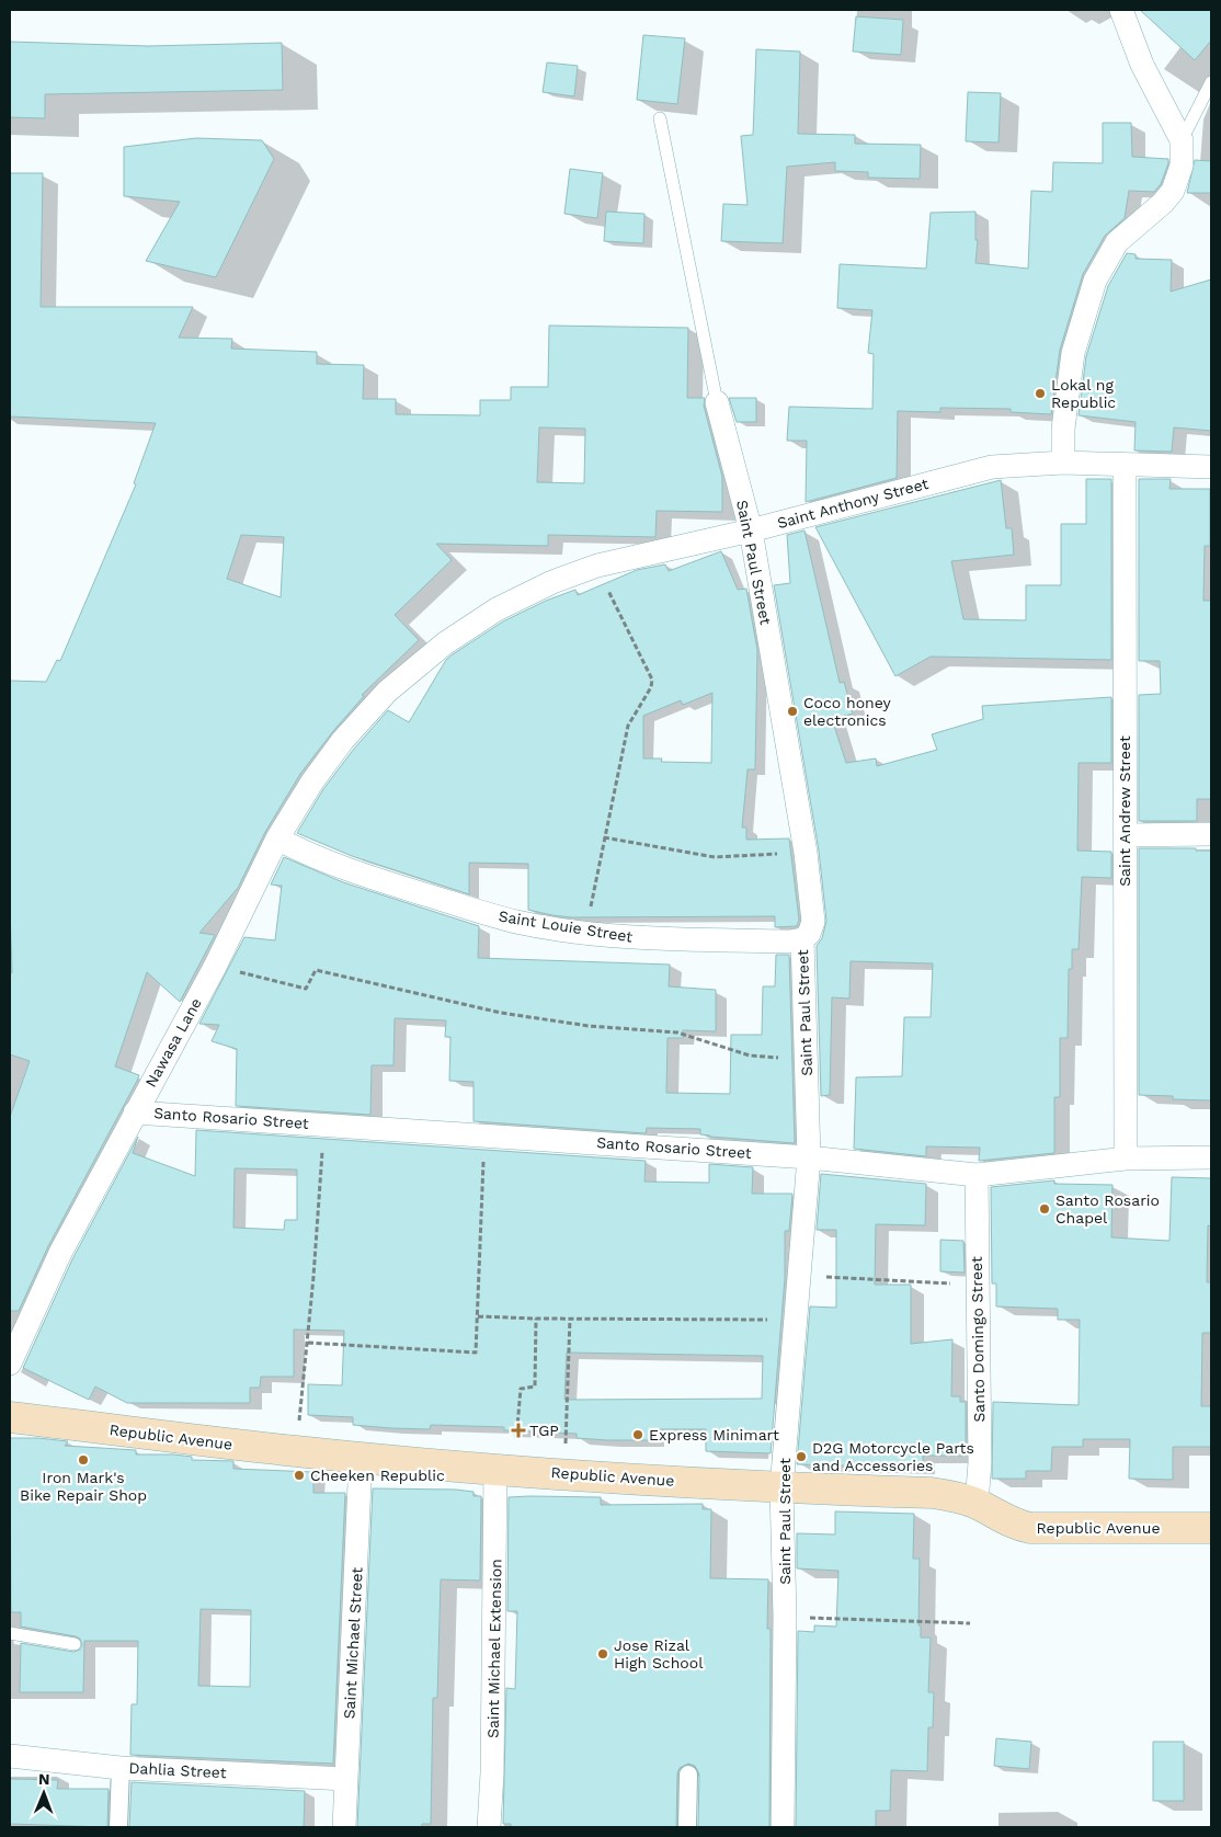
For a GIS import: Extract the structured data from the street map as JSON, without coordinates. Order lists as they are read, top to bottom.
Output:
{
  "streets": {
    "main road": ["Republic Avenue"],
    "street": [
      "Saint Anthony Street",
      "Saint Paul Street",
      "Saint Andrew Street",
      "Saint Louie Street",
      "Nawasa Lane",
      "Santo Rosario Street",
      "Santo Domingo Street",
      "Saint Michael Street",
      "Saint Michael Extension",
      "Dahlia Street"
    ]
  },
  "crossings": [
    ["Saint Anthony Street", "Saint Paul Street"],
    ["Saint Anthony Street", "Saint Andrew Street"],
    ["Saint Anthony Street", "Nawasa Lane"],
    ["Saint Paul Street", "Saint Louie Street"],
    ["Saint Paul Street", "Santo Rosario Street"],
    ["Saint Paul Street", "Republic Avenue"],
    ["Saint Andrew Street", "Santo Rosario Street"],
    ["Saint Louie Street", "Nawasa Lane"],
    ["Nawasa Lane", "Santo Rosario Street"],
    ["Santo Rosario Street", "Santo Domingo Street"],
    ["Santo Domingo Street", "Republic Avenue"],
    ["Republic Avenue", "Saint Michael Street"],
    ["Republic Avenue", "Saint Michael Extension"],
    ["Saint Michael Street", "Dahlia Street"]
  ],
  "places": {
    "other": [
      "Lokal ng Republic",
      "Coco honey electronics",
      "Santo Rosario Chapel",
      "Express Minimart",
      "D2G Motorcycle Parts and Accessories",
      "Iron Mark's Bike Repair Shop",
      "Cheeken Republic",
      "Jose Rizal High School"
    ],
    "health": ["TGP"]
  },
  "north": "top"
}
